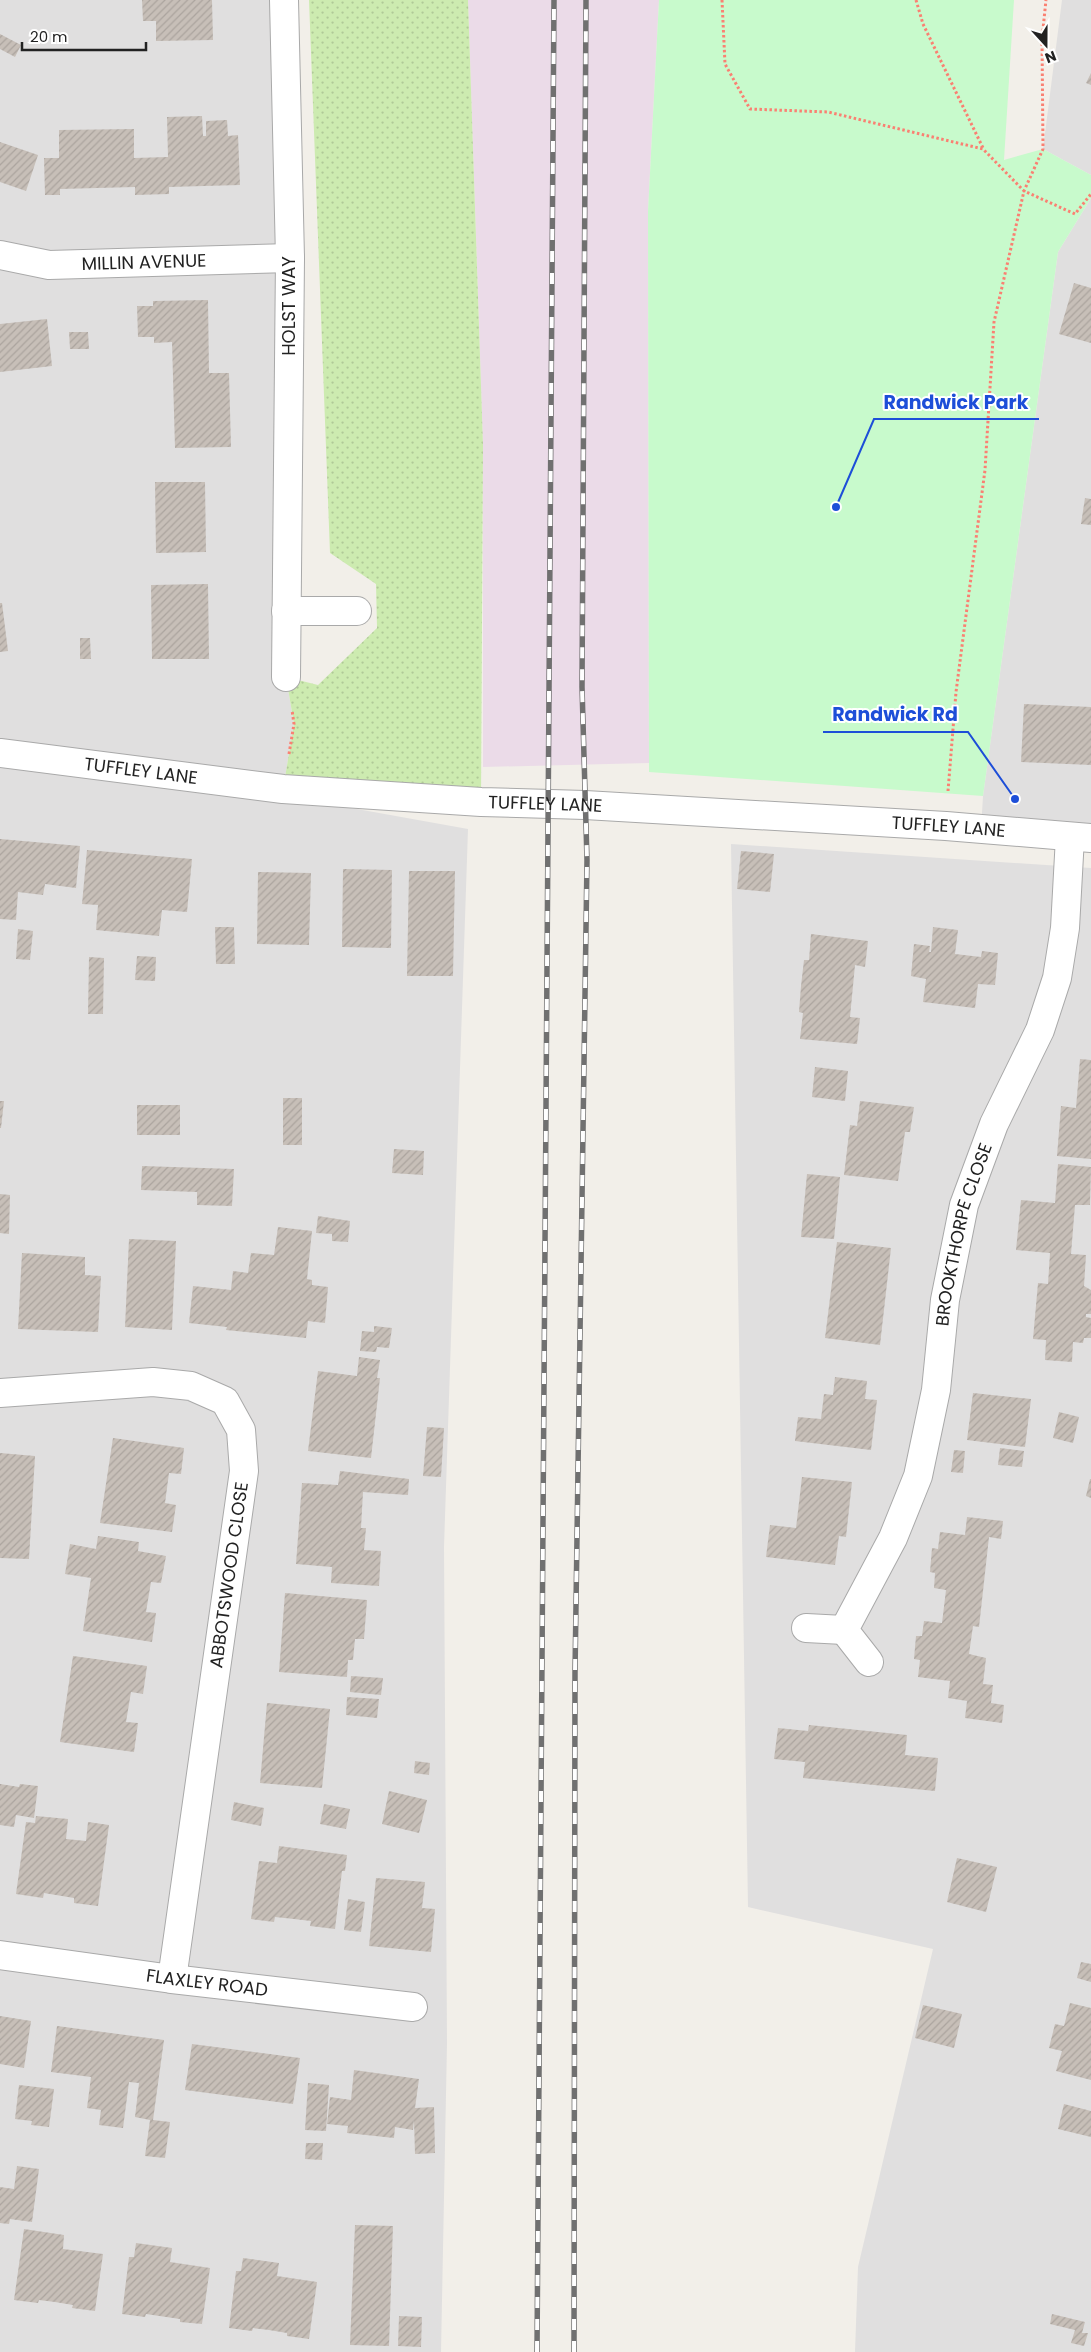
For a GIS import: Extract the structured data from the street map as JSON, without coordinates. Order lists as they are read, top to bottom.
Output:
{
  "streets": {
    "street": [
      "MILLIN AVENUE",
      "HOLST WAY",
      "TUFFLEY LANE",
      "BROOKTHORPE CLOSE",
      "ABBOTSWOOD CLOSE",
      "FLAXLEY ROAD"
    ]
  },
  "crossings": [
    ["MILLIN AVENUE", "HOLST WAY"],
    ["TUFFLEY LANE", "BROOKTHORPE CLOSE"],
    ["ABBOTSWOOD CLOSE", "FLAXLEY ROAD"]
  ],
  "places": ["Randwick Park", "Randwick Rd"],
  "scale_bar": "20 m",
  "north": "bottom"
}
